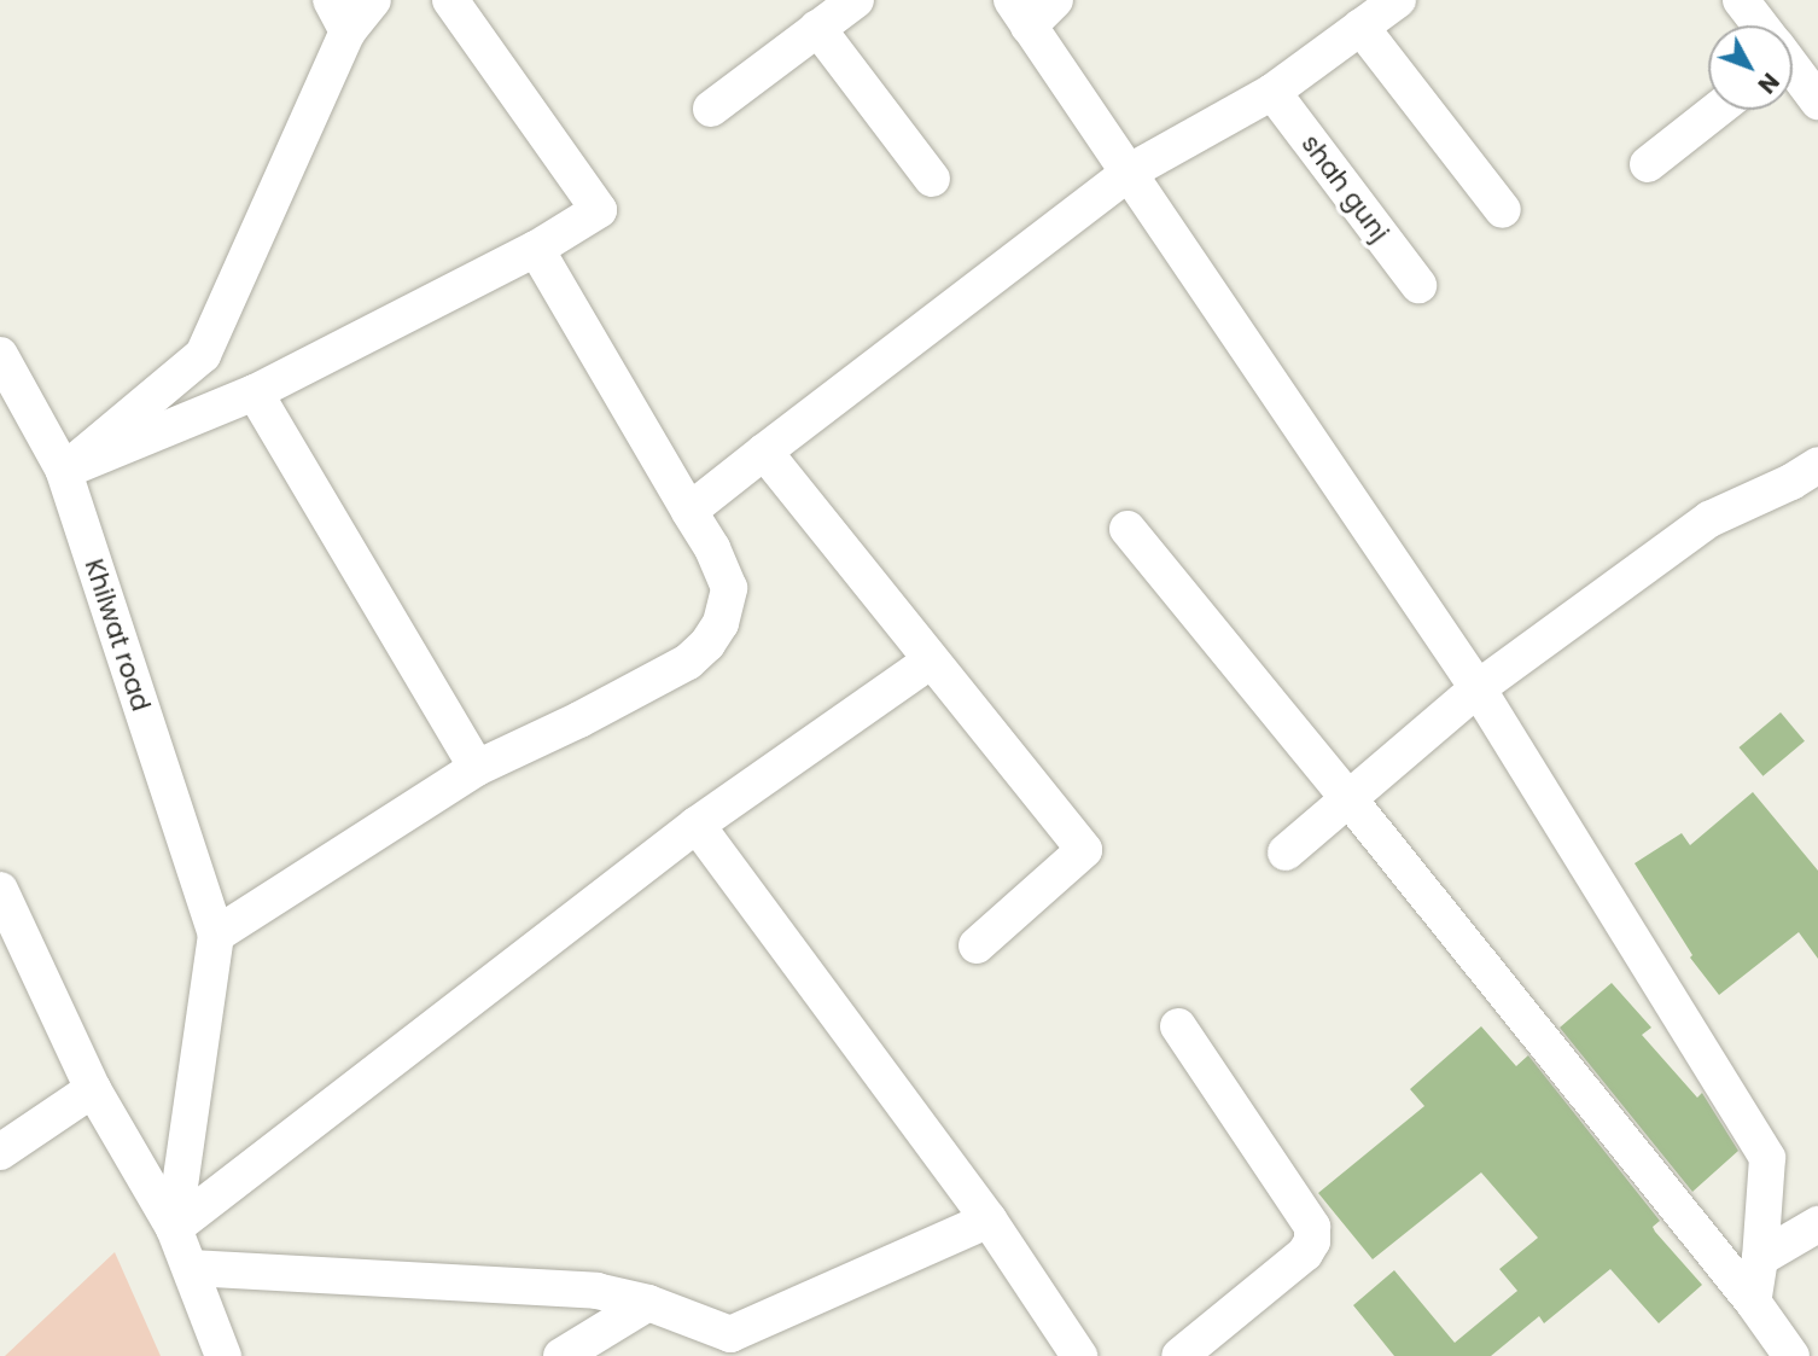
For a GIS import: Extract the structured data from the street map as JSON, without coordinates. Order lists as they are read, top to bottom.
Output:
{
  "streets": {
    "street": ["shah gunj", "Khilwat road"]
  },
  "north": "bottom right"
}
